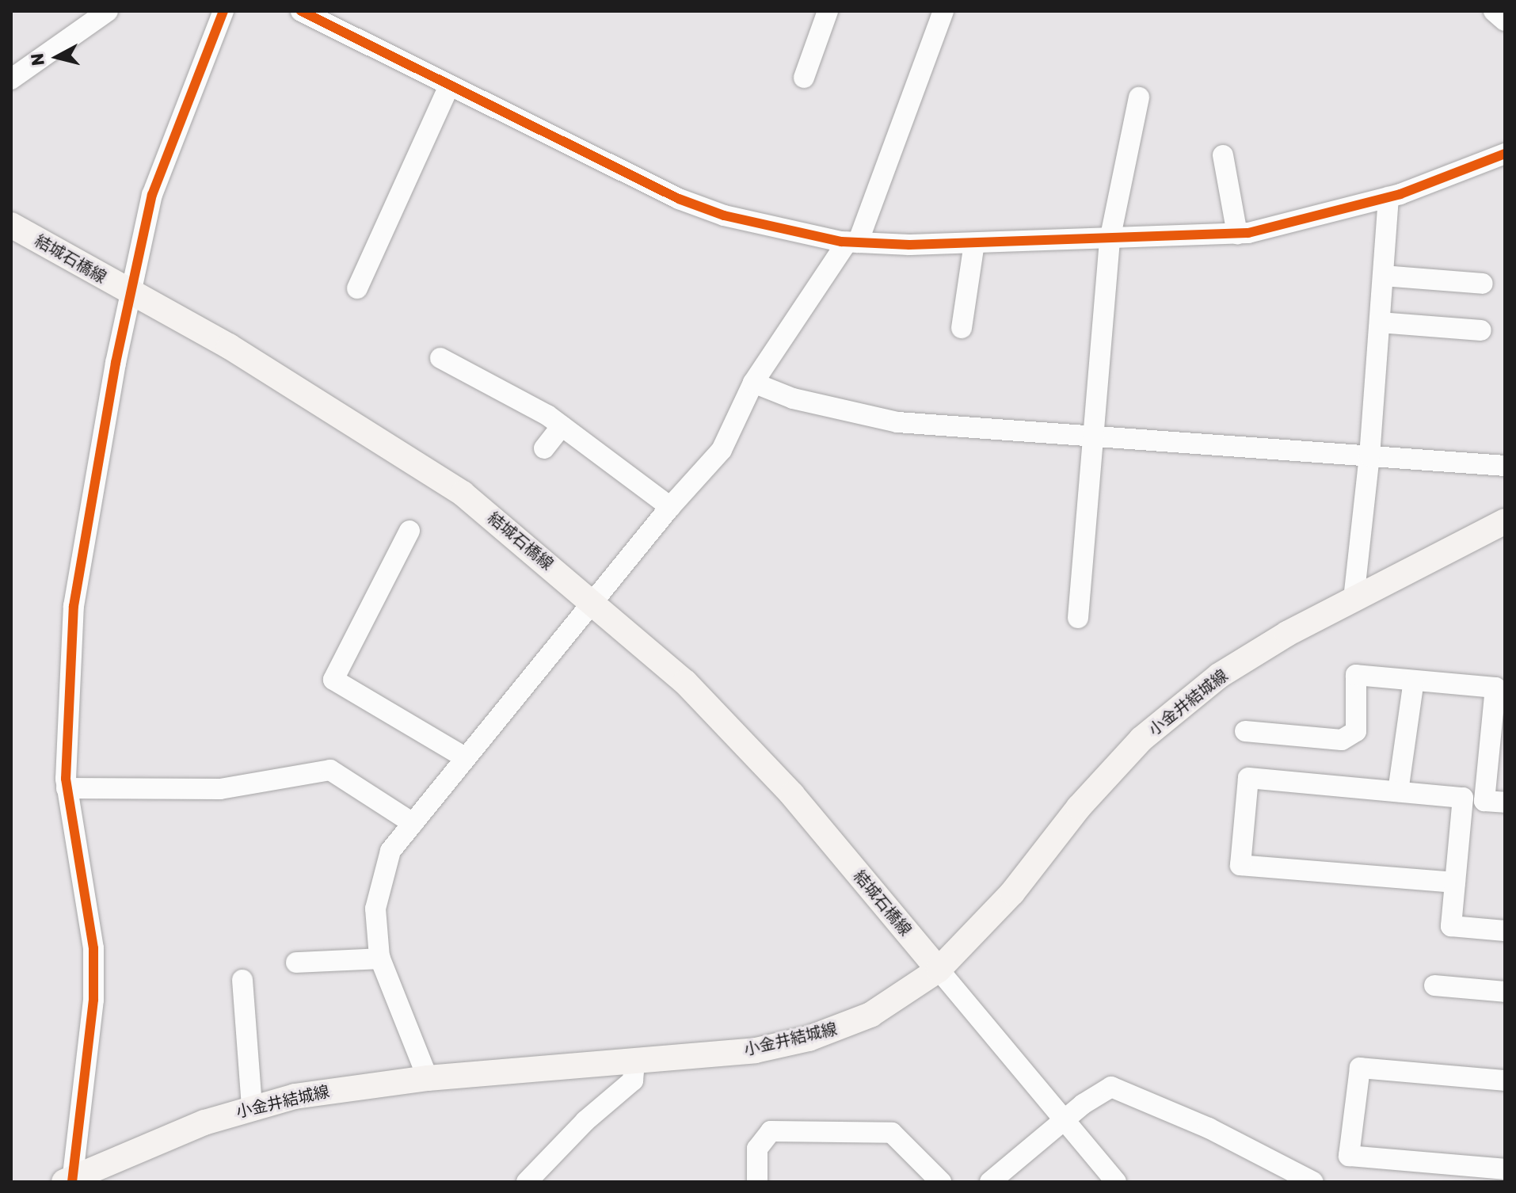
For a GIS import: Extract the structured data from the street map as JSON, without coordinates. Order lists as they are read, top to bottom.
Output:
{
  "streets": {
    "main road": ["結城石橋線", "小金井結城線"]
  },
  "crossings": [
    ["結城石橋線", "小金井結城線"]
  ],
  "north": "left"
}
